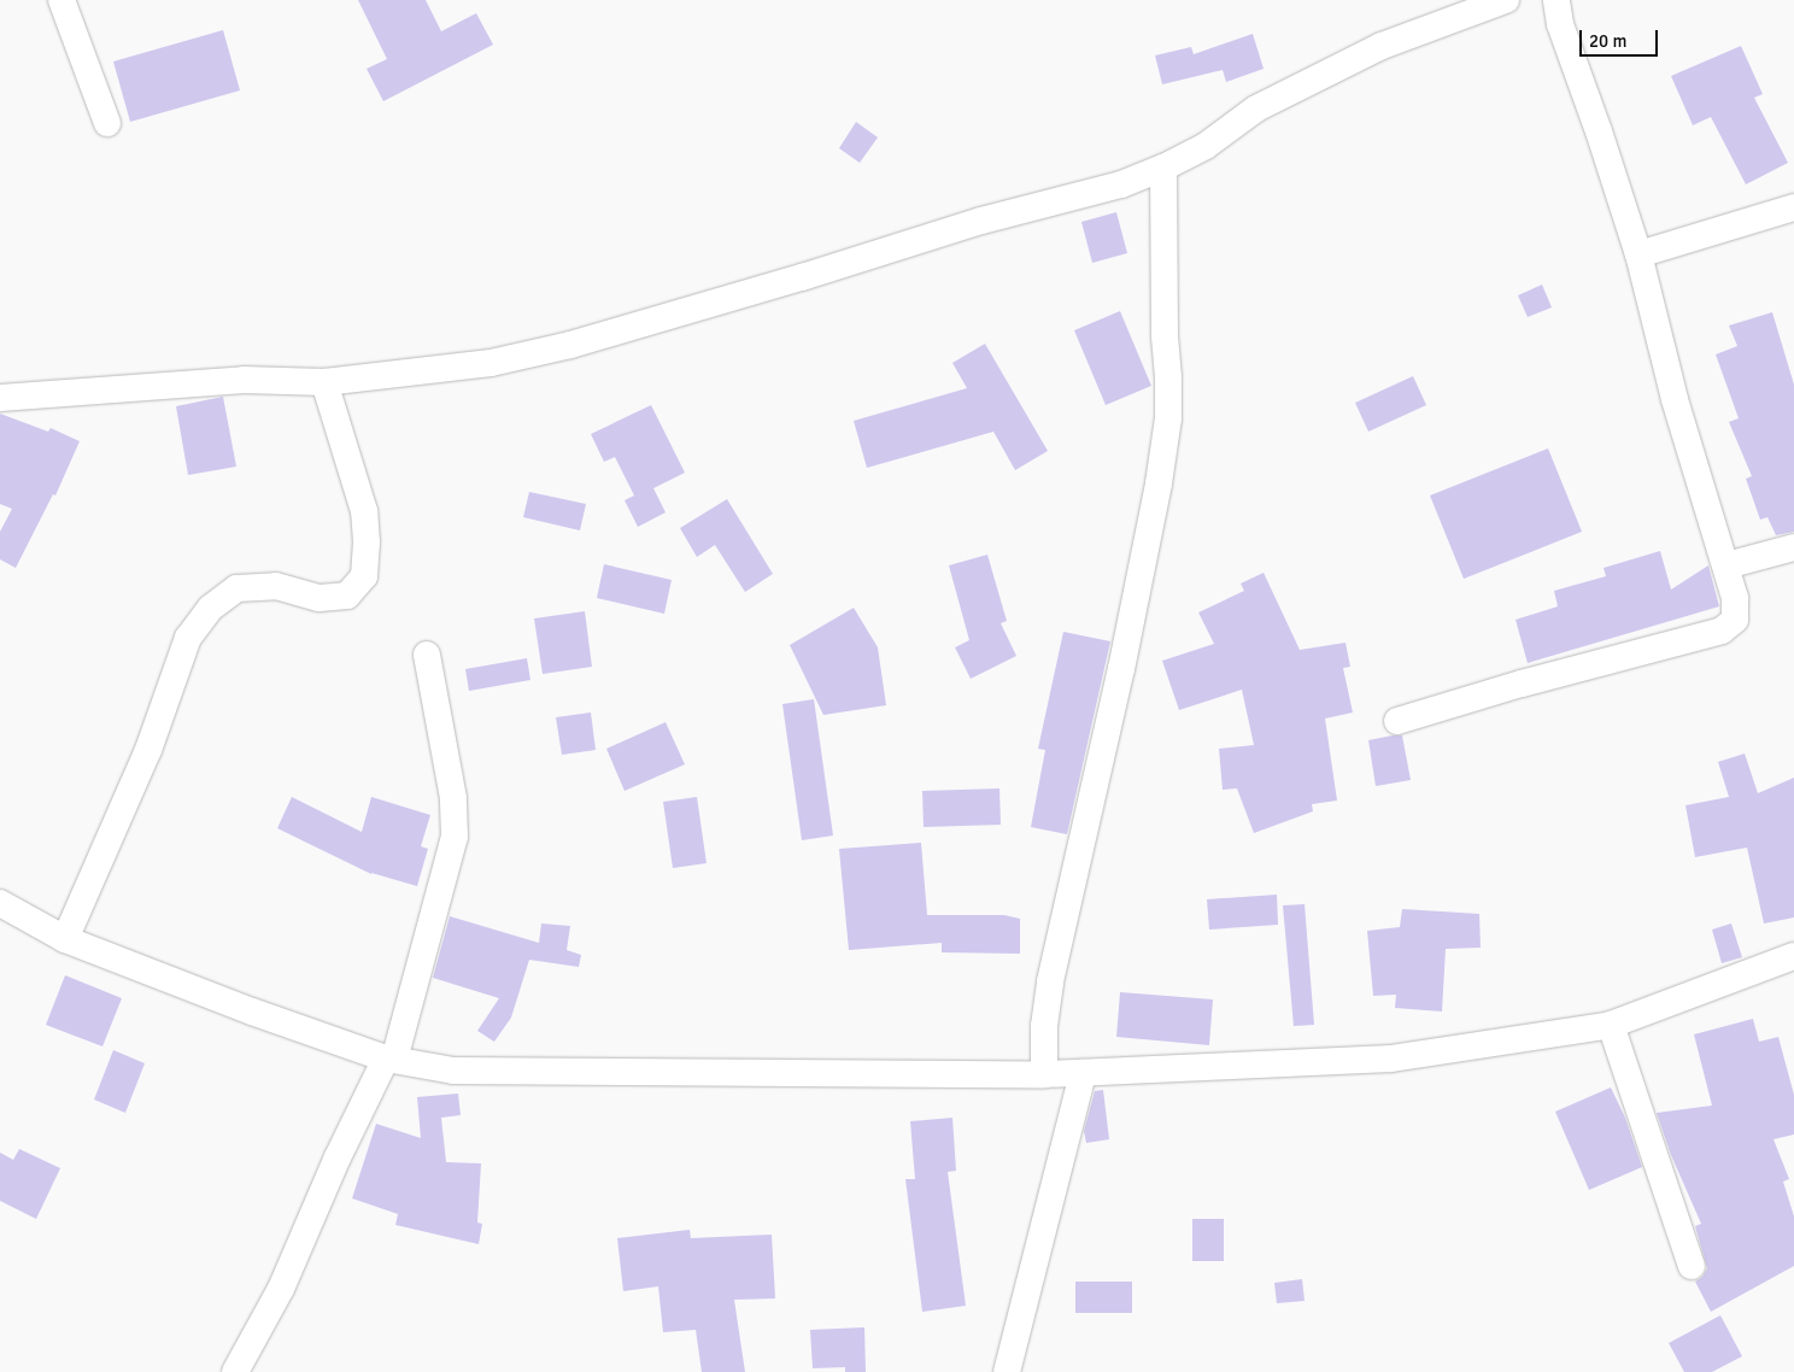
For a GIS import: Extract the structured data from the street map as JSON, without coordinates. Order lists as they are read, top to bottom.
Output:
{
  "scale_bar": "20 m"
}
